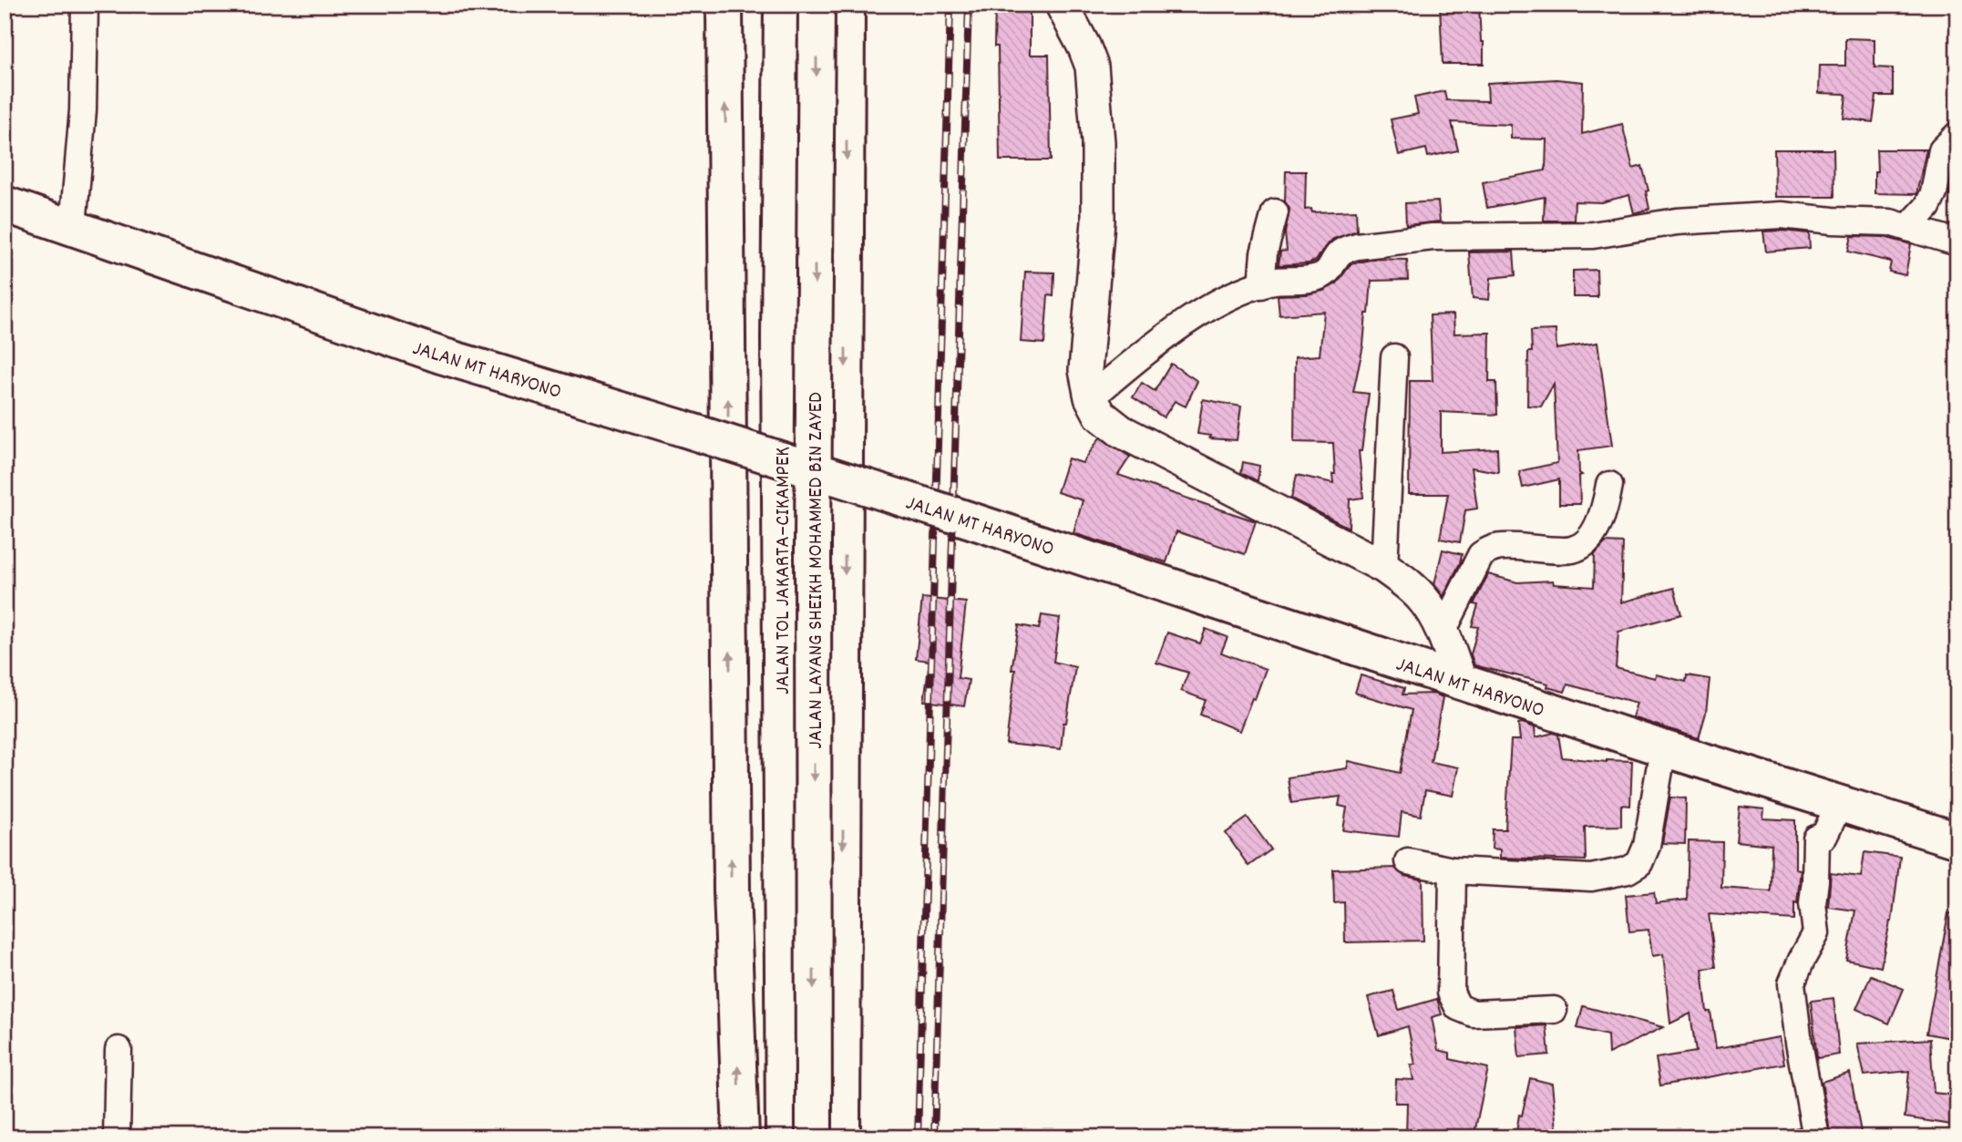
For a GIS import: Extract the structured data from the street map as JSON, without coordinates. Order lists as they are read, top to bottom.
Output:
{
  "streets": {
    "main road": ["JALAN MT HARYONO", "JALAN TOL JAKARTA–CIKAMPEK", "JALAN LAYANG SHEIKH MOHAMMED BIN ZAYED"]
  }
}
